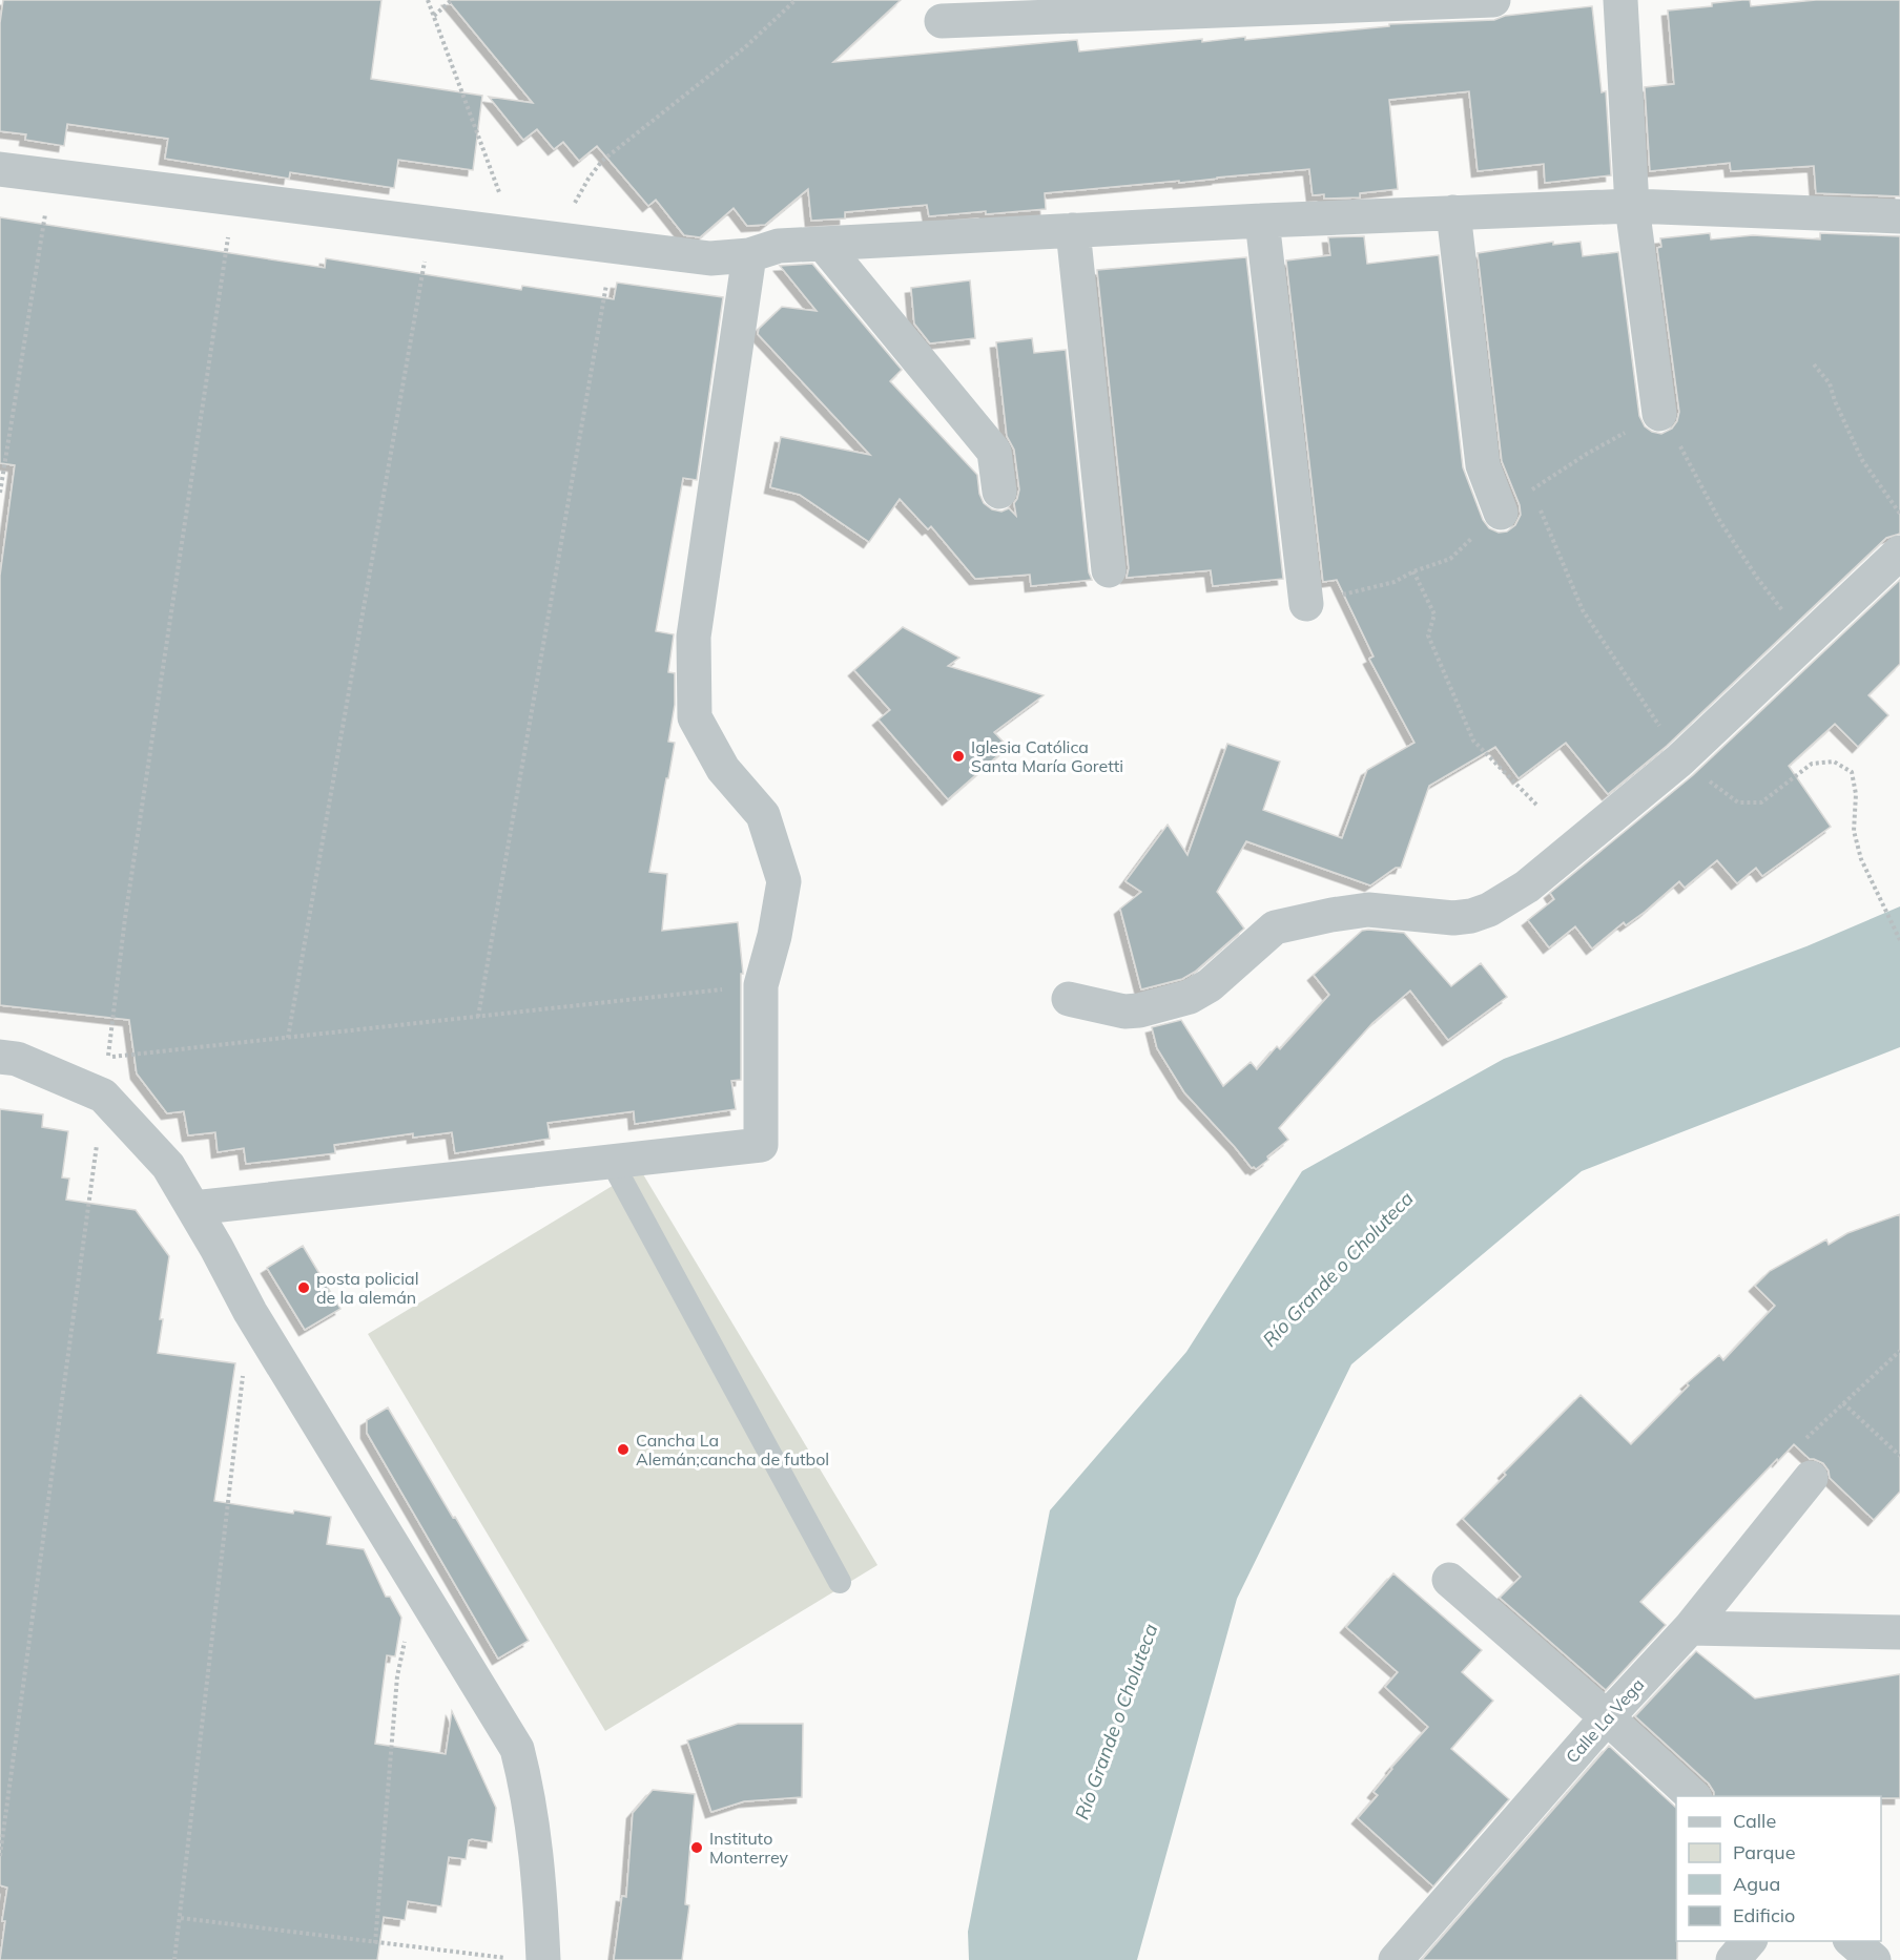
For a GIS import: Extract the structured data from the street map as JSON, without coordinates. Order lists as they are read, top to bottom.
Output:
{
  "streets": {
    "street": ["Calle La Vega"]
  },
  "water": ["Río Grande o Choluteca"],
  "places": [
    "Iglesia Católica Santa María Goretti",
    "posta policial de la alemán",
    "Cancha La Alemán;cancha de futbol",
    "Instituto Monterrey"
  ],
  "legend": [
    "Calle",
    "Parque",
    "Agua",
    "Edificio"
  ]
}
